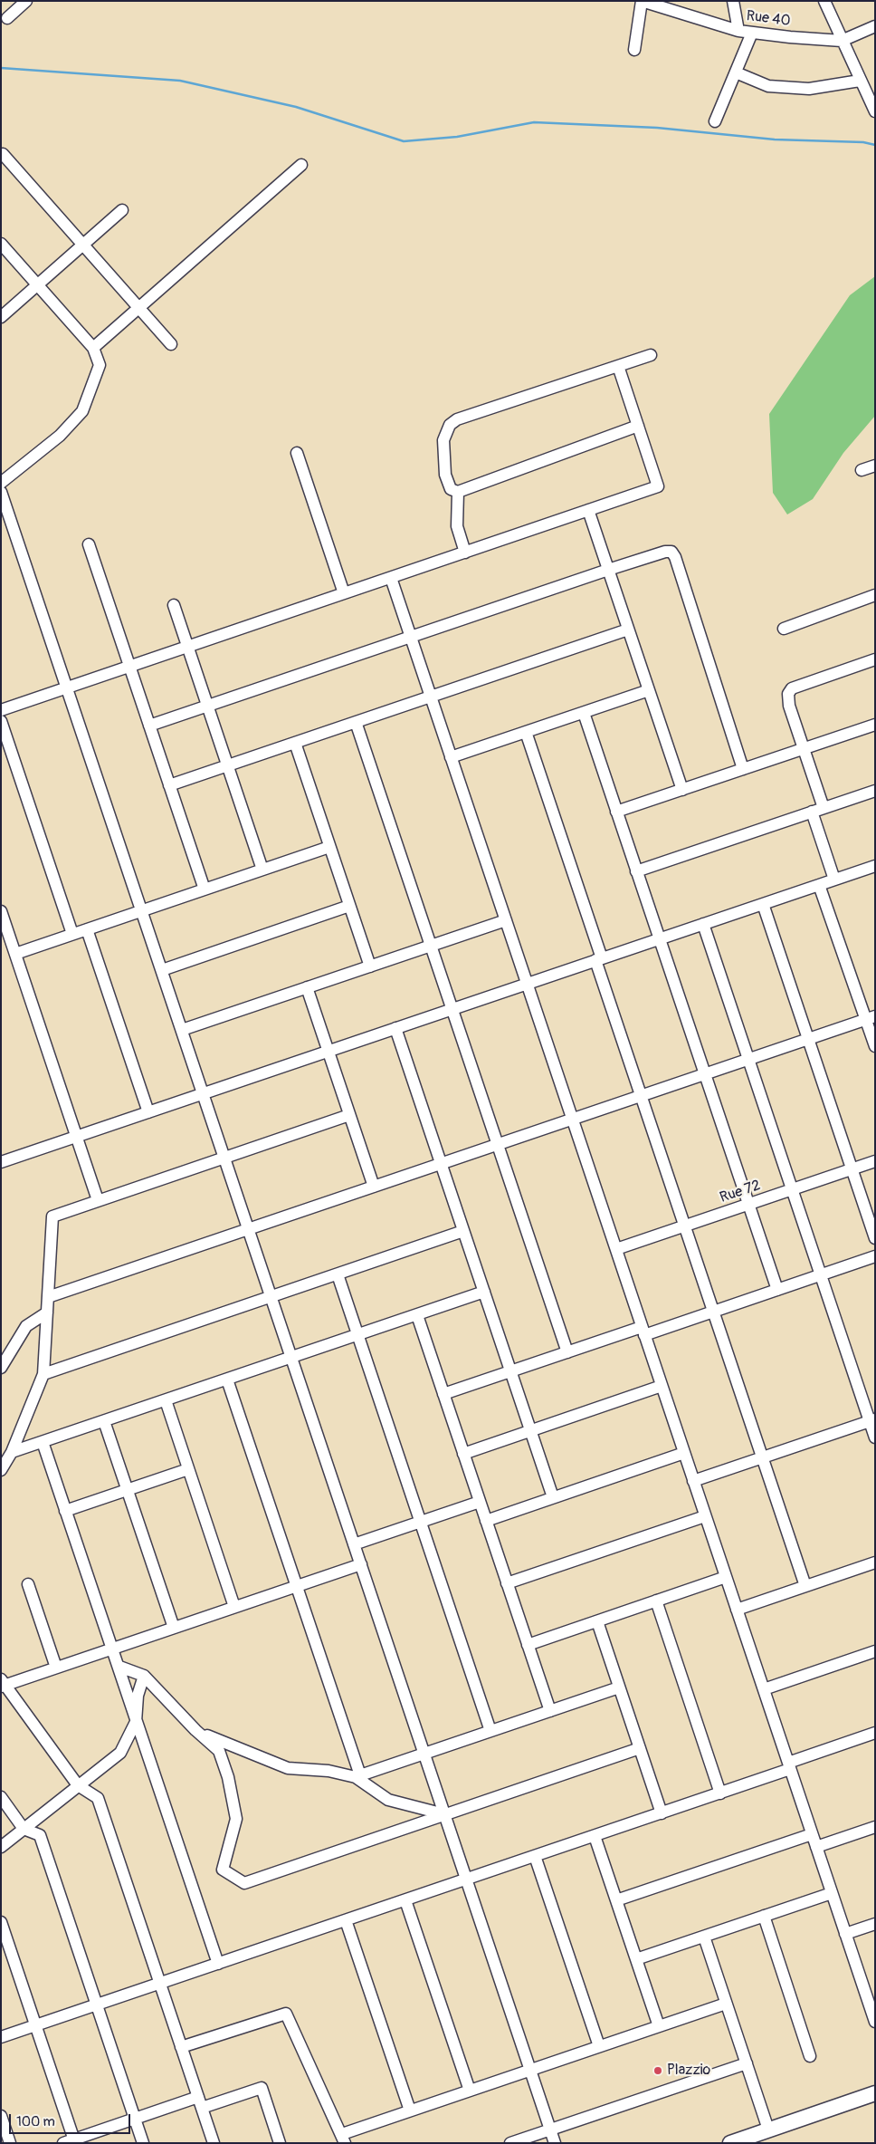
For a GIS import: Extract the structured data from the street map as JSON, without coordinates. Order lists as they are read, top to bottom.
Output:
{
  "streets": {
    "street": ["Rue 40", "Rue 72"]
  },
  "places": ["Plazzio"],
  "scale_bar": "100 m"
}
